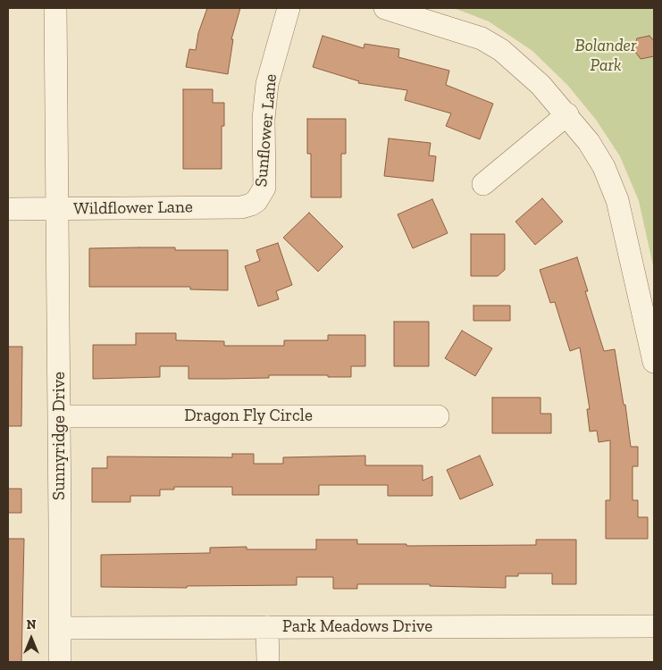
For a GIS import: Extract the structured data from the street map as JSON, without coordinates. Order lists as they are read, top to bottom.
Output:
{
  "streets": {
    "street": [
      "Sunflower Lane",
      "Wildflower Lane",
      "Dragon Fly Circle",
      "Sunnyridge Drive",
      "Park Meadows Drive"
    ]
  },
  "crossings": [
    ["Sunflower Lane", "Wildflower Lane"],
    ["Wildflower Lane", "Sunnyridge Drive"],
    ["Dragon Fly Circle", "Sunnyridge Drive"],
    ["Sunnyridge Drive", "Park Meadows Drive"]
  ],
  "parks": ["Bolander Park"],
  "north": "top"
}
